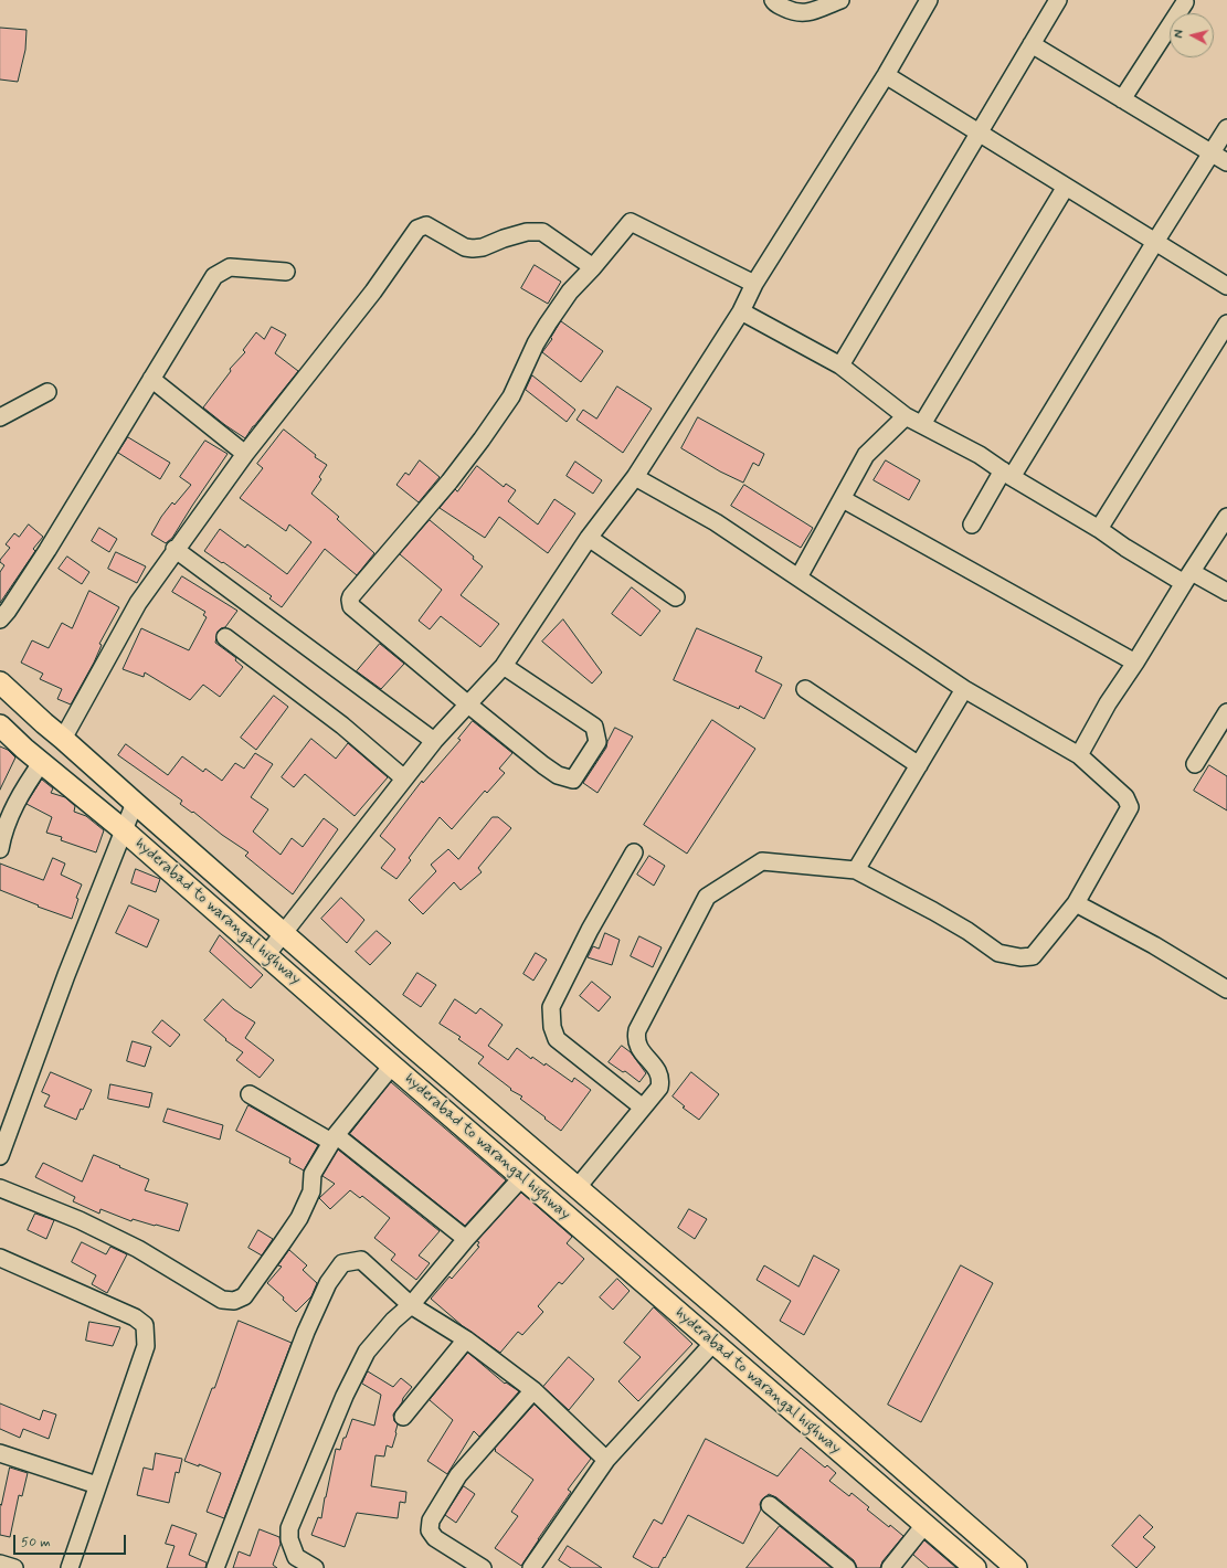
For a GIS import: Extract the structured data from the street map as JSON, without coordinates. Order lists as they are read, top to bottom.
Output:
{
  "streets": {
    "main road": ["hyderabad to warangal highway"]
  },
  "scale_bar": "50 m",
  "north": "left"
}
